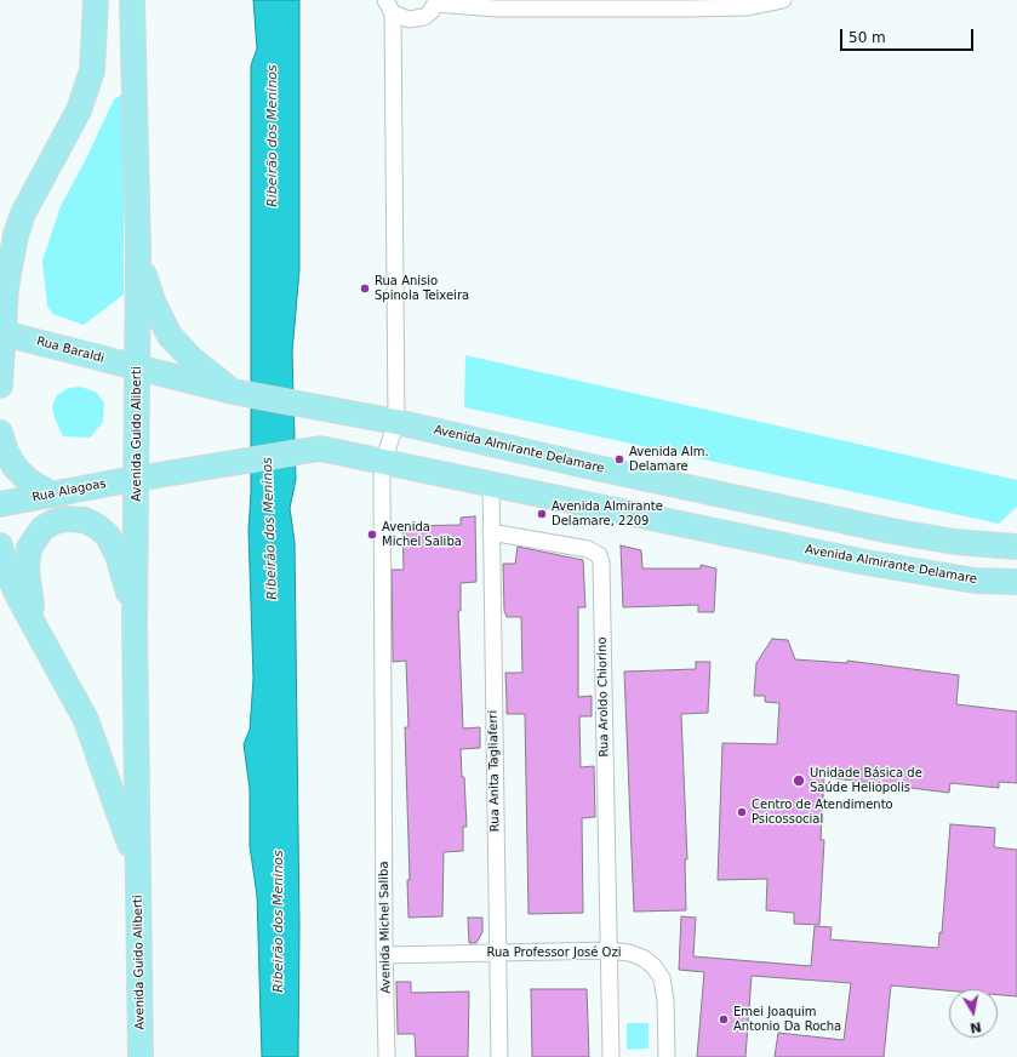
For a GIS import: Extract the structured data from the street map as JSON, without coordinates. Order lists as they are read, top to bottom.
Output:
{
  "streets": {
    "main road": [
      "Rua Baraldi",
      "Avenida Guido Aliberti",
      "Avenida Almirante Delamare",
      "Rua Alagoas"
    ],
    "street": [
      "Rua Aroldo Chiorino",
      "Rua Anita Tagliaferri",
      "Avenida Michel Saliba",
      "Rua Professor José Ozi"
    ]
  },
  "crossings": [
    ["Rua Baraldi", "Avenida Guido Aliberti"],
    ["Rua Baraldi", "Avenida Almirante Delamare"],
    ["Avenida Guido Aliberti", "Avenida Almirante Delamare"],
    ["Avenida Guido Aliberti", "Rua Alagoas"],
    ["Avenida Almirante Delamare", "Rua Alagoas"],
    ["Avenida Almirante Delamare", "Rua Anita Tagliaferri"],
    ["Avenida Almirante Delamare", "Avenida Michel Saliba"],
    ["Rua Aroldo Chiorino", "Rua Anita Tagliaferri"],
    ["Rua Aroldo Chiorino", "Rua Professor José Ozi"],
    ["Rua Anita Tagliaferri", "Rua Professor José Ozi"],
    ["Avenida Michel Saliba", "Rua Professor José Ozi"]
  ],
  "water": ["Ribeirão dos Meninos"],
  "places": [
    "Rua Anisio Spinola Teixeira",
    "Avenida Alm. Delamare",
    "Avenida Almirante Delamare, 2209",
    "Avenida Michel Saliba",
    "Unidade Básica de Saúde Heliópolis",
    "Centro de Atendimento Psicossocial",
    "Emei Joaquim Antonio Da Rocha"
  ],
  "scale_bar": "50 m",
  "north": "bottom"
}
